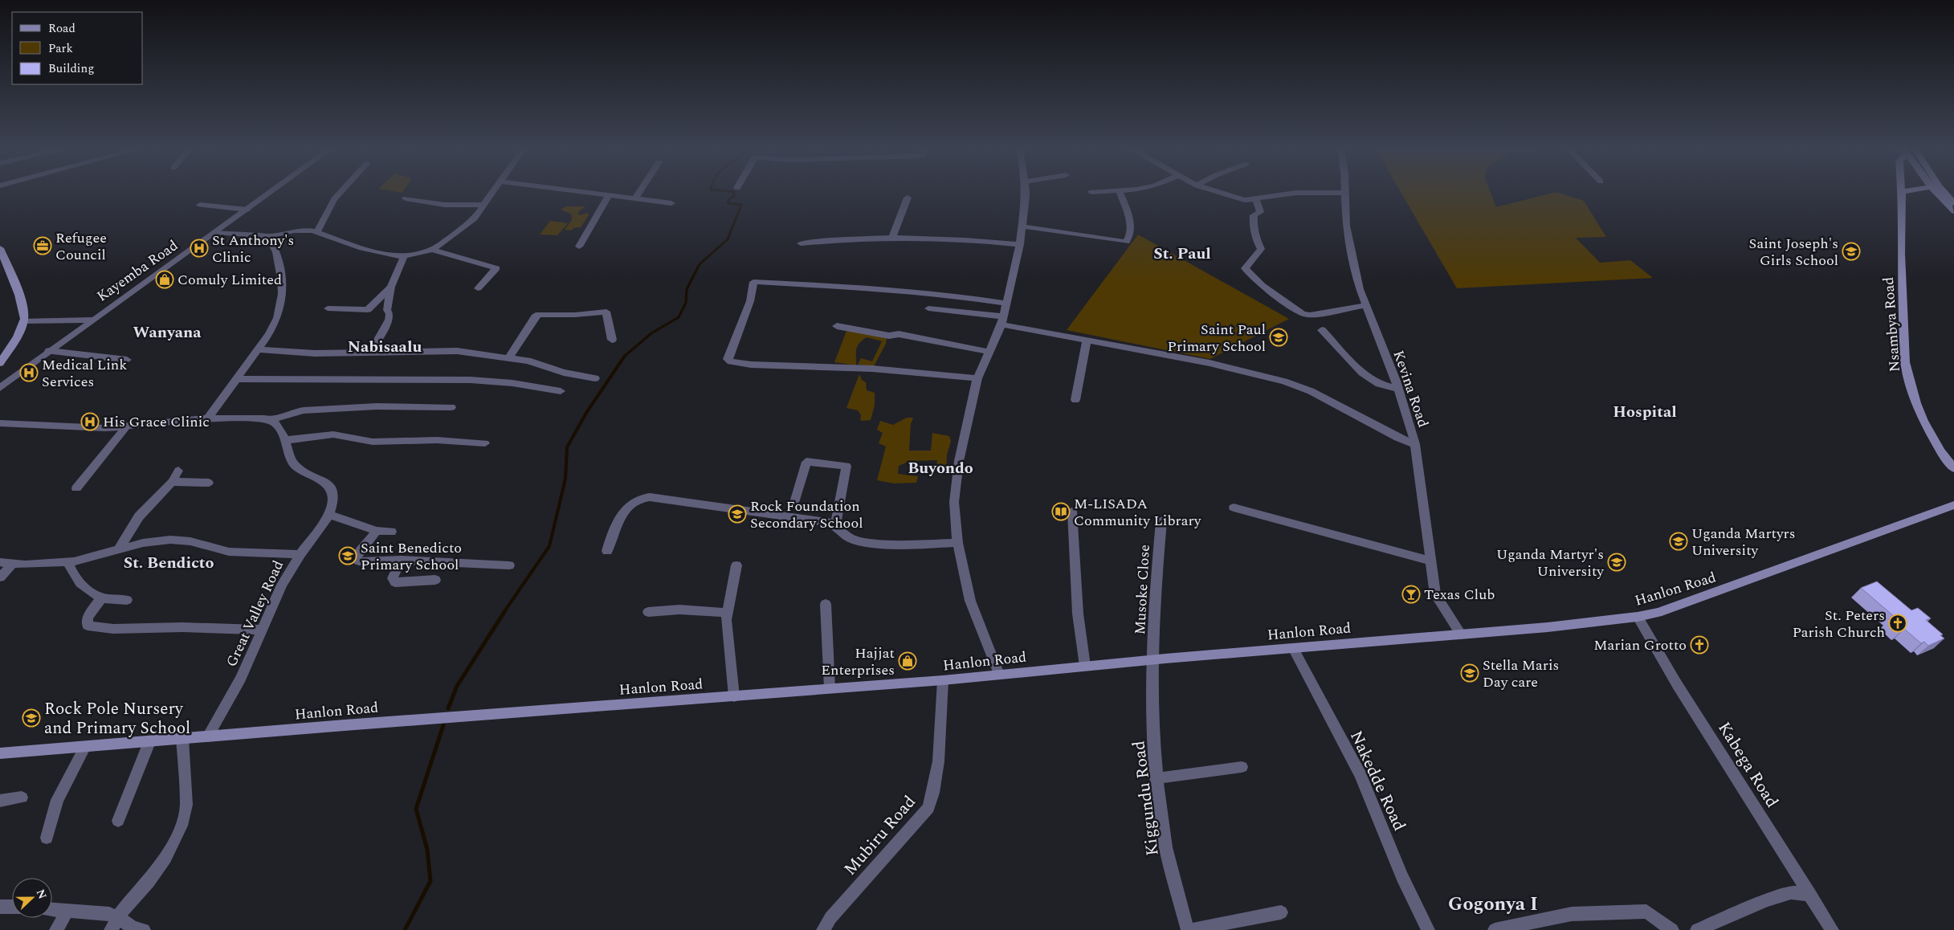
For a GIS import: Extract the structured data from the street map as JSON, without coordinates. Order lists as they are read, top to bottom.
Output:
{
  "streets": {
    "main road": ["Nsambya Road", "Hanlon Road"],
    "street": [
      "Kayemba Road",
      "Kevina Road",
      "Musoke Close",
      "Great Valley Road",
      "Kabega Road",
      "Nakedde Road",
      "Kiggundu Road",
      "Mubiru Road"
    ]
  },
  "crossings": [
    ["Kevina Road", "Hanlon Road"],
    ["Hanlon Road", "Musoke Close"],
    ["Hanlon Road", "Great Valley Road"],
    ["Hanlon Road", "Kabega Road"],
    ["Hanlon Road", "Nakedde Road"],
    ["Hanlon Road", "Kiggundu Road"],
    ["Hanlon Road", "Mubiru Road"],
    ["Musoke Close", "Kiggundu Road"]
  ],
  "districts": [
    "St. Paul",
    "Wanyana",
    "Nabisaalu",
    "Hospital",
    "Buyondo",
    "St. Bendicto",
    "Gogonya I"
  ],
  "places": {
    "office": ["Refugee Council"],
    "hospital": ["St Anthony's Clinic", "Medical Link Services", "His Grace Clinic"],
    "school or university": [
      "Saint Joseph's Girls School",
      "Saint Paul Primary School",
      "Rock Foundation Secondary School",
      "Uganda Martyrs University",
      "Saint Benedicto Primary School",
      "Uganda Martyr's University",
      "Stella Maris Day care",
      "Rock Pole Nursery and Primary School"
    ],
    "shop": ["Comuly Limited", "Hajjat Enterprises"],
    "library": ["M-LISADA Community Library"],
    "bar": ["Texas Club"],
    "church": ["St. Peters Parish Church", "Marian Grotto"]
  },
  "legend": ["Road", "Park", "Building"],
  "north": "right"
}
